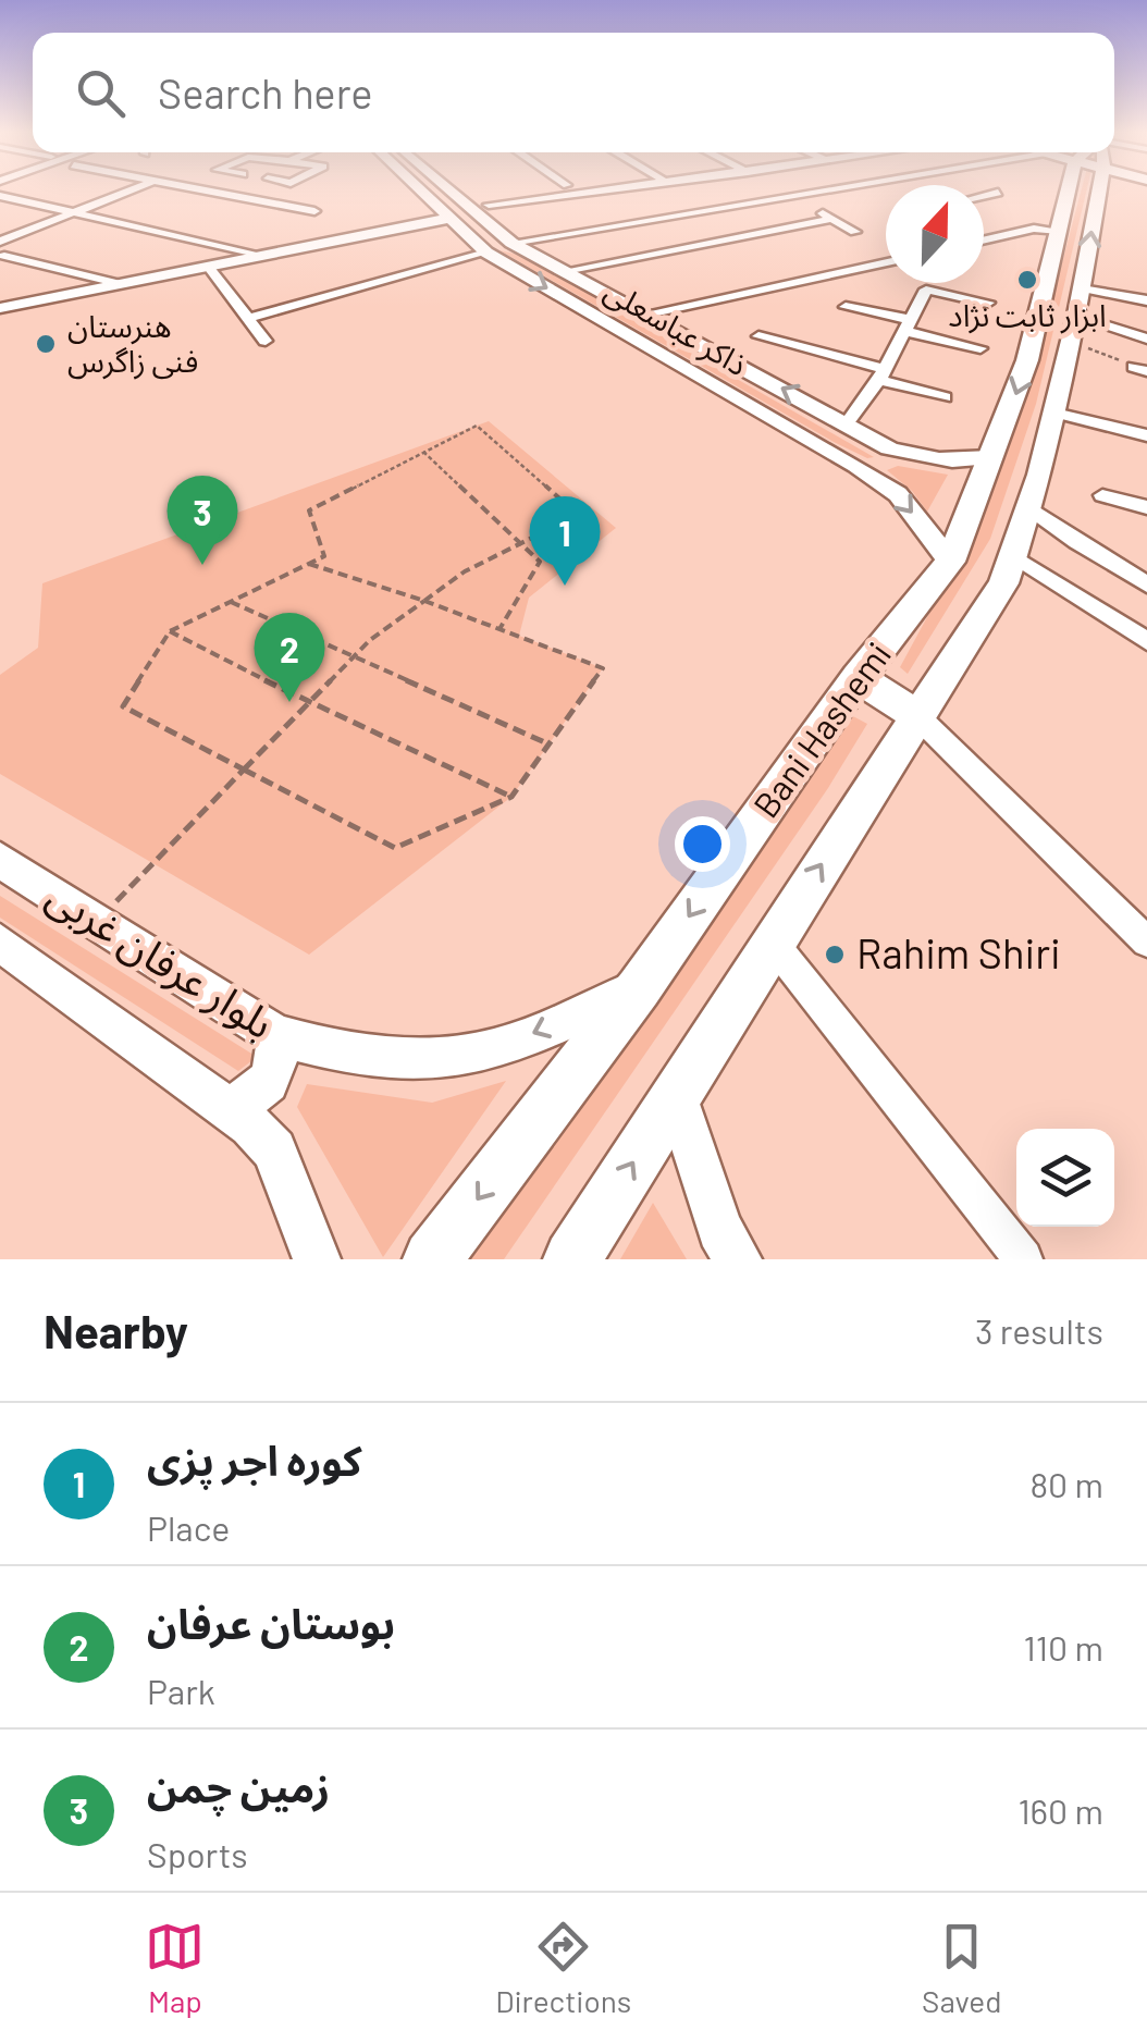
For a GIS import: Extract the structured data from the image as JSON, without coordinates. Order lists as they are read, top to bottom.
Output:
{
  "streets": {
    "main road": ["Bani Hashemi"],
    "street": ["ذاکر عباسعلی", "بلوار عرفان غربی"]
  },
  "crossings": [
    ["ذاکر عباسعلی", "Bani Hashemi"],
    ["Bani Hashemi", "بلوار عرفان غربی"]
  ],
  "places": ["ابزار ثابت نژاد", "هنرستان فنی زاگرس", "Rahim Shiri"],
  "north": "top",
  "page": {
    "search": "Search here",
    "pins": ["3", "1", "2"],
    "heading": ["Nearby", "3 results"],
    "list": [
      {
        "mark": "1",
        "name": "کوره اجر پزی",
        "note": "Place",
        "value": "80 m"
      },
      {
        "mark": "2",
        "name": "بوستان عرفان",
        "note": "Park",
        "value": "110 m"
      },
      {
        "mark": "3",
        "name": "زمین چمن",
        "note": "Sports",
        "value": "160 m"
      }
    ],
    "nav": ["Map", "Directions", "Saved"]
  }
}
